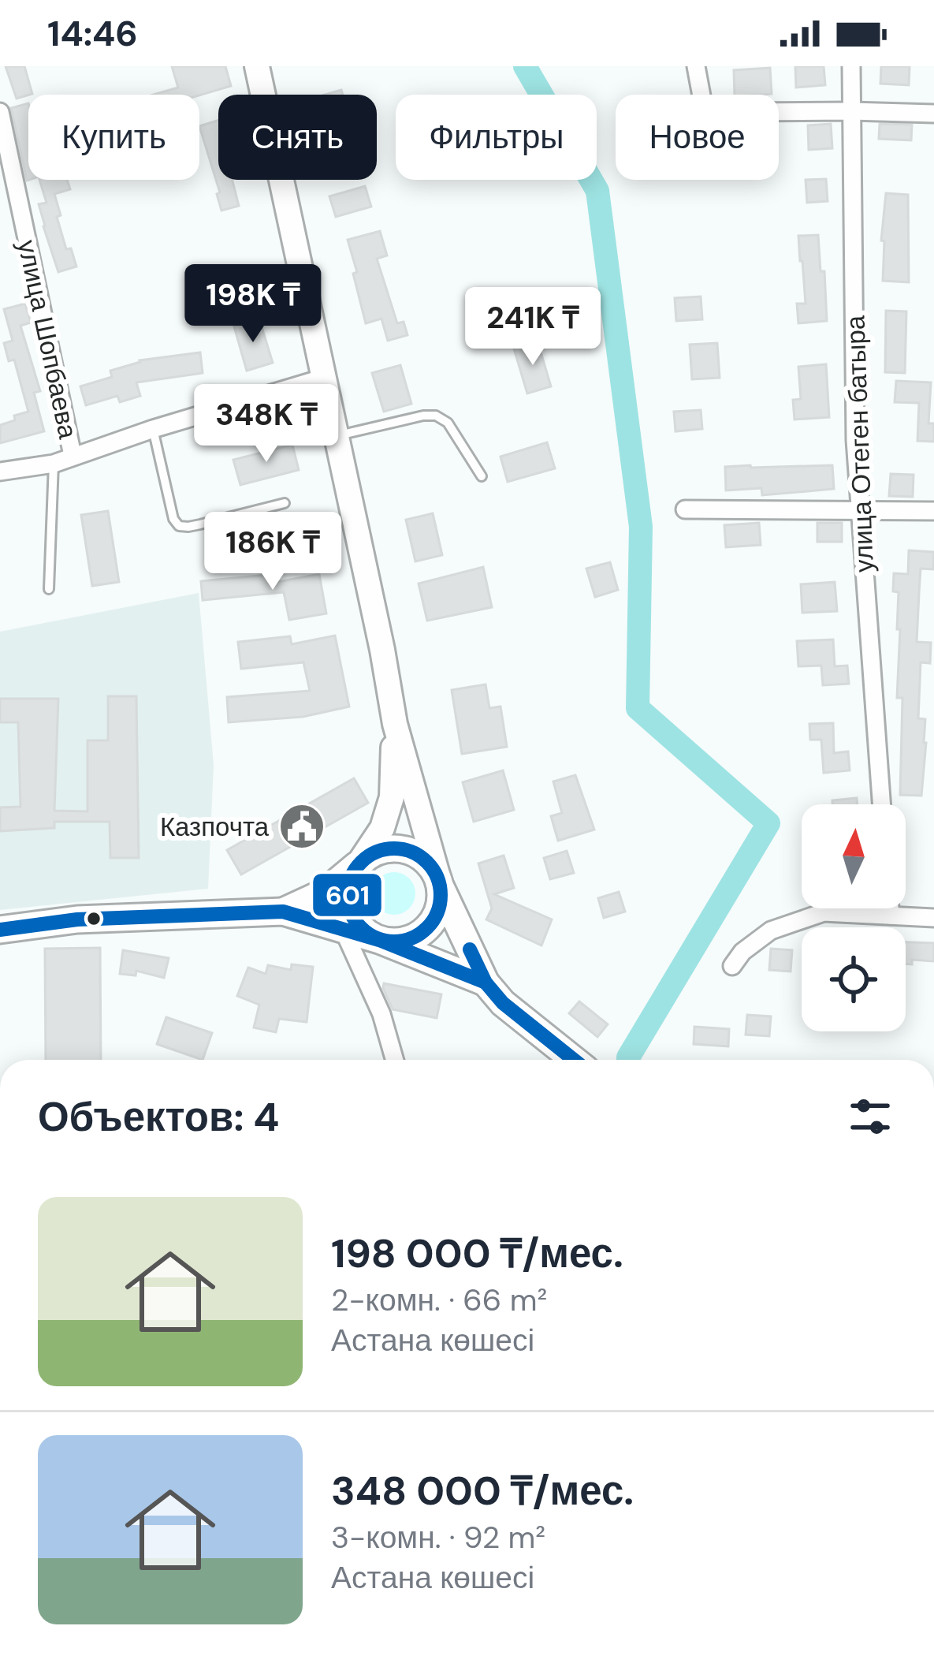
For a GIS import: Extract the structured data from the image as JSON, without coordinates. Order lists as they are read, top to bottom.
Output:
{
  "streets": {
    "street": ["улица Шопбаева", "улица Отеген батыра"]
  },
  "places": {
    "public building": ["Казпочта"]
  },
  "lines": ["transit line 601"],
  "north": "top",
  "page": {
    "status": "14:46",
    "chip": [
      "Купить",
      "Снять",
      "Фильтры",
      "Новое"
    ],
    "price": [
      "198K ₸",
      "241K ₸",
      "348K ₸",
      "186K ₸"
    ],
    "heading": "Объектов: 4",
    "list": [
      {
        "name": "198 000 ₸/мес.",
        "note": "2-комн. · 66 m² · Астана көшесі"
      },
      {
        "name": "348 000 ₸/мес.",
        "note": "3-комн. · 92 m² · Астана көшесі"
      }
    ]
  }
}
